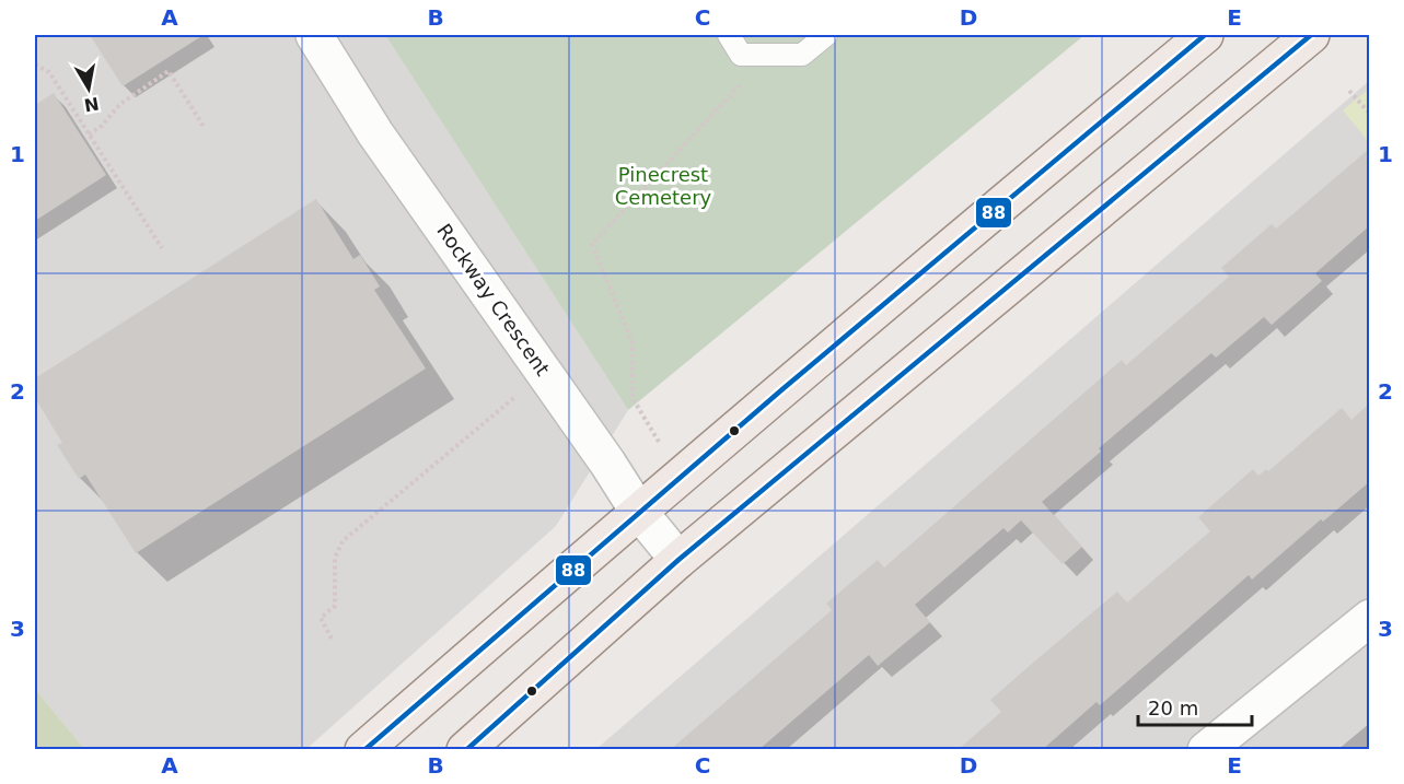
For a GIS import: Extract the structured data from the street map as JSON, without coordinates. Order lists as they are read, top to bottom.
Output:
{
  "streets": {
    "street": ["Rockway Crescent"]
  },
  "parks": ["Pinecrest Cemetery"],
  "lines": ["transit line 88"],
  "scale_bar": "20 m",
  "north": "bottom",
  "grid": {
    "columns": [
      "A",
      "B",
      "C",
      "D",
      "E"
    ],
    "rows": ["1", "2", "3"]
  }
}
